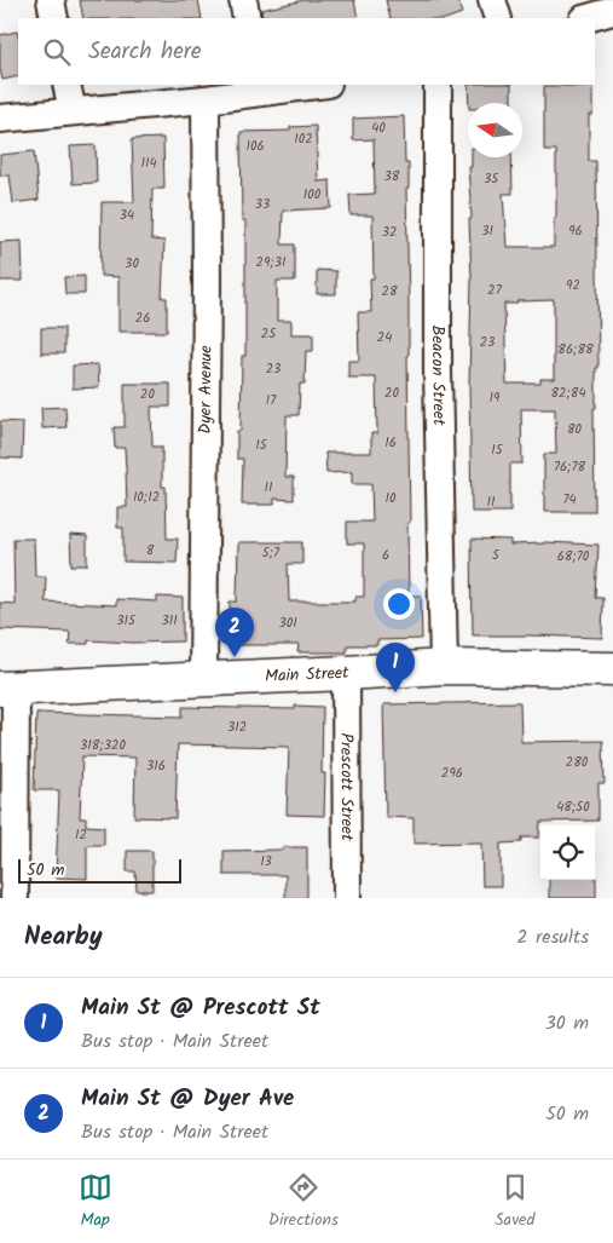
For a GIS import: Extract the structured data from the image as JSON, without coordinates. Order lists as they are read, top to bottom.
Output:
{
  "streets": {
    "main road": ["Main Street"],
    "street": ["Beacon Street", "Dyer Avenue", "Prescott Street"]
  },
  "crossings": [
    ["Beacon Street", "Main Street"],
    ["Dyer Avenue", "Main Street"],
    ["Main Street", "Prescott Street"]
  ],
  "house_numbers": [
    "40",
    "102",
    "106",
    "114",
    "38",
    "35",
    "100",
    "33",
    "34",
    "31",
    "96",
    "32",
    "29;31",
    "30",
    "92",
    "27",
    "28",
    "26",
    "25",
    "24",
    "23",
    "86;88",
    "23",
    "20",
    "82;84",
    "20",
    "19",
    "17",
    "80",
    "16",
    "15",
    "15",
    "76;78",
    "11",
    "10;12",
    "10",
    "74",
    "11",
    "8",
    "5;7",
    "6",
    "5",
    "68;70",
    "315",
    "311",
    "301",
    "312",
    "318;320",
    "280",
    "316",
    "296",
    "48;50",
    "12",
    "13"
  ],
  "scale_bar": "50 m",
  "north": "left",
  "page": {
    "search": "Search here",
    "pins": ["2", "1"],
    "scale": "50 m",
    "heading": ["Nearby", "2 results"],
    "list": [
      {
        "mark": "1",
        "name": "Main St @ Prescott St",
        "note": "Bus stop · Main Street",
        "value": "30 m"
      },
      {
        "mark": "2",
        "name": "Main St @ Dyer Ave",
        "note": "Bus stop · Main Street",
        "value": "50 m"
      }
    ],
    "nav": ["Map", "Directions", "Saved"]
  }
}
